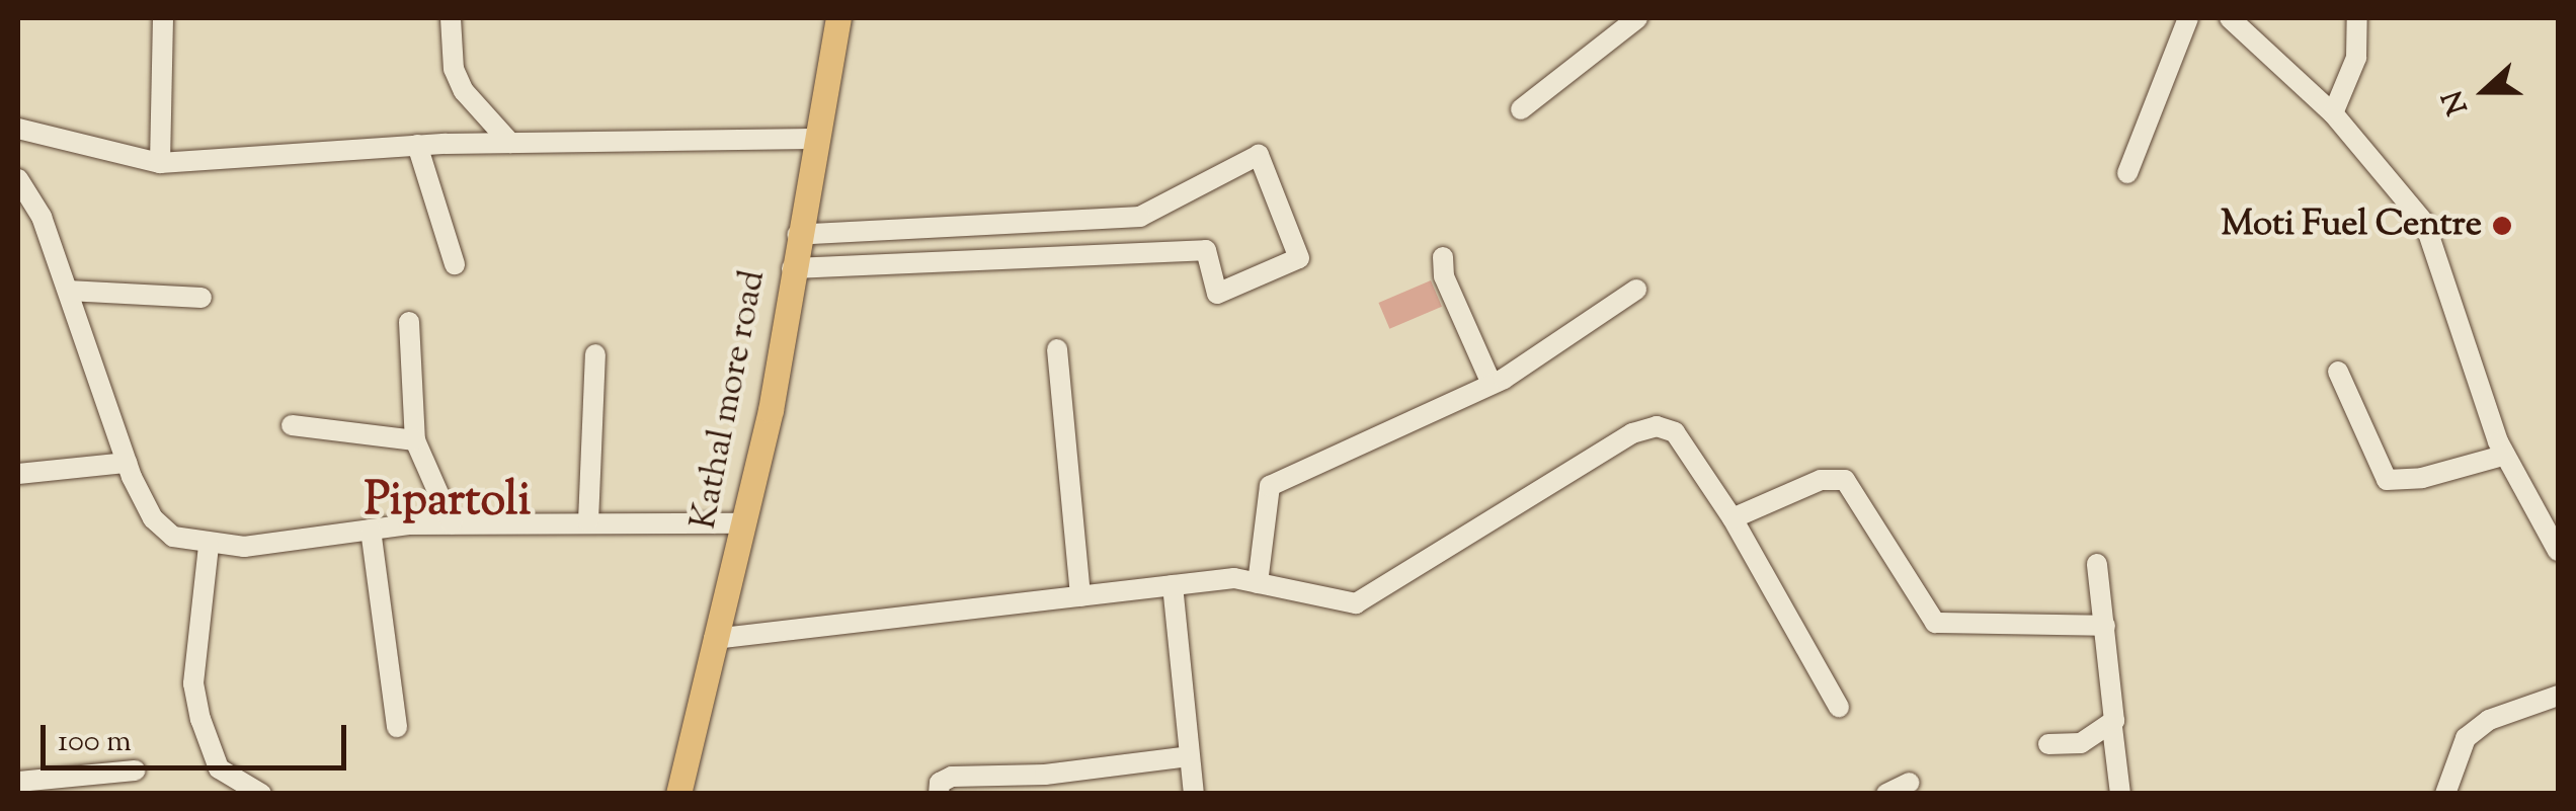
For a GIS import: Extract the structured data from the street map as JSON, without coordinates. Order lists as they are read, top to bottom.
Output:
{
  "streets": {
    "main road": ["Kathal more road"]
  },
  "districts": ["Pipartoli"],
  "places": ["Moti Fuel Centre"],
  "scale_bar": "100 m",
  "north": "left"
}
